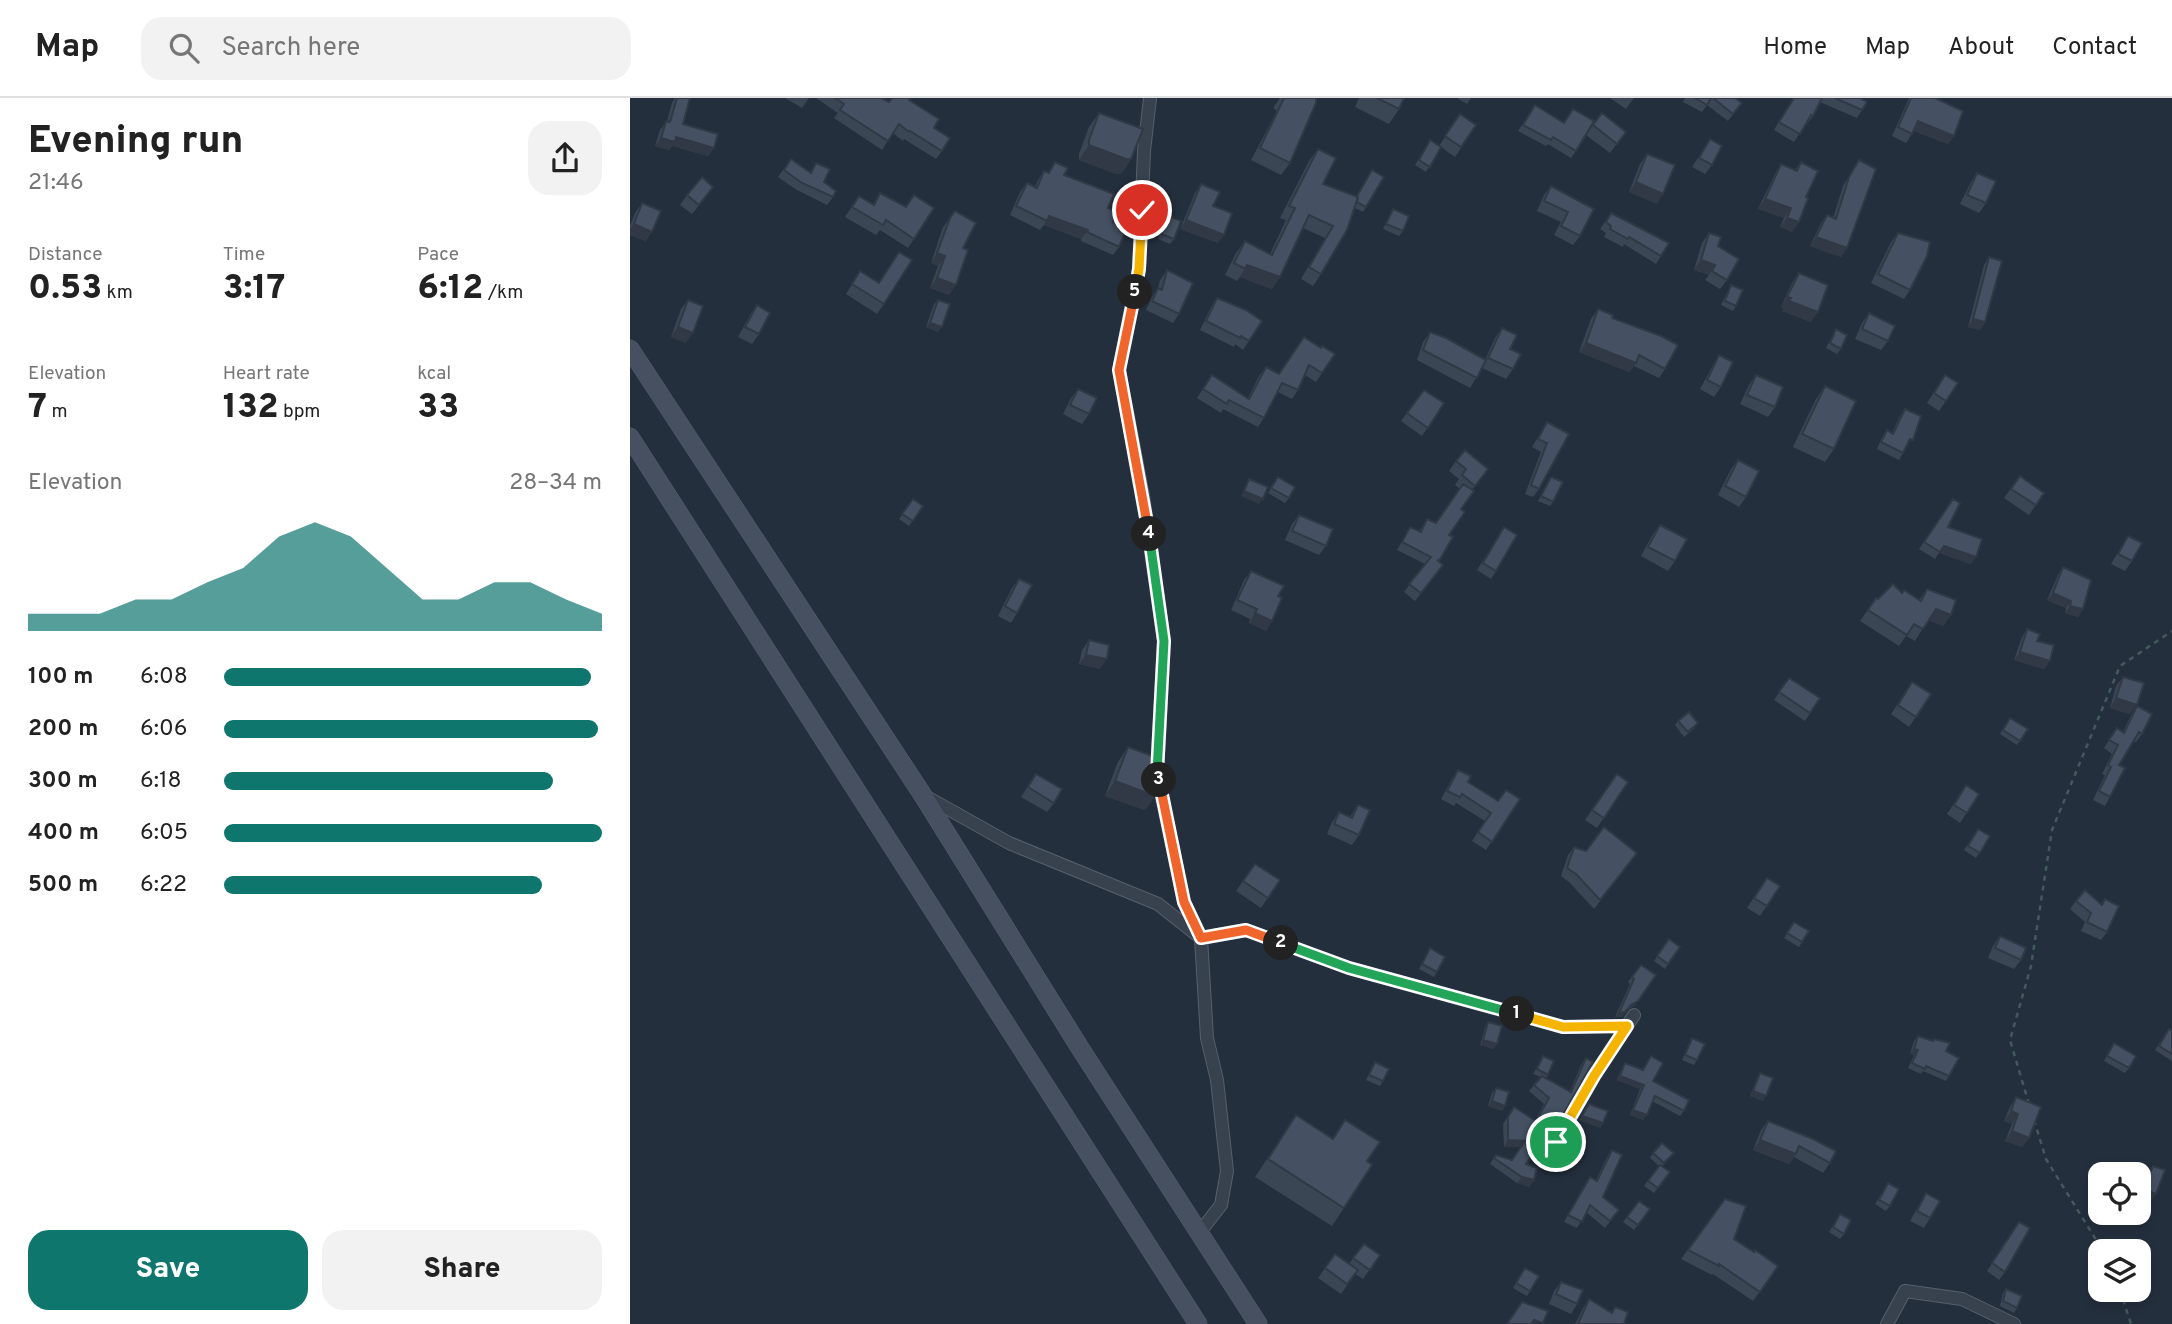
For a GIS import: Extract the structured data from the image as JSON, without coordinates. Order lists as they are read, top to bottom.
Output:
{
  "page": {
    "header": "Map",
    "search": "Search here",
    "nav": [
      "Home",
      "Map",
      "About",
      "Contact"
    ],
    "heading": ["Evening run", "21:46"],
    "stats": [
      ["Distance", "0.53 km"],
      ["Time", "3:17"],
      ["Pace", "6:12 /km"],
      ["Elevation", "7 m"],
      ["Heart rate", "132 bpm"],
      ["kcal", "33"]
    ],
    "pins": [
      "5",
      "4",
      "3",
      "2",
      "1"
    ],
    "chart": ["Elevation", "28–34 m"],
    "list": [
      {
        "name": "100 m",
        "note": "6:08"
      },
      {
        "name": "200 m",
        "note": "6:06"
      },
      {
        "name": "300 m",
        "note": "6:18"
      },
      {
        "name": "400 m",
        "note": "6:05"
      },
      {
        "name": "500 m",
        "note": "6:22"
      }
    ],
    "buttons": ["Save", "Share"]
  }
}
